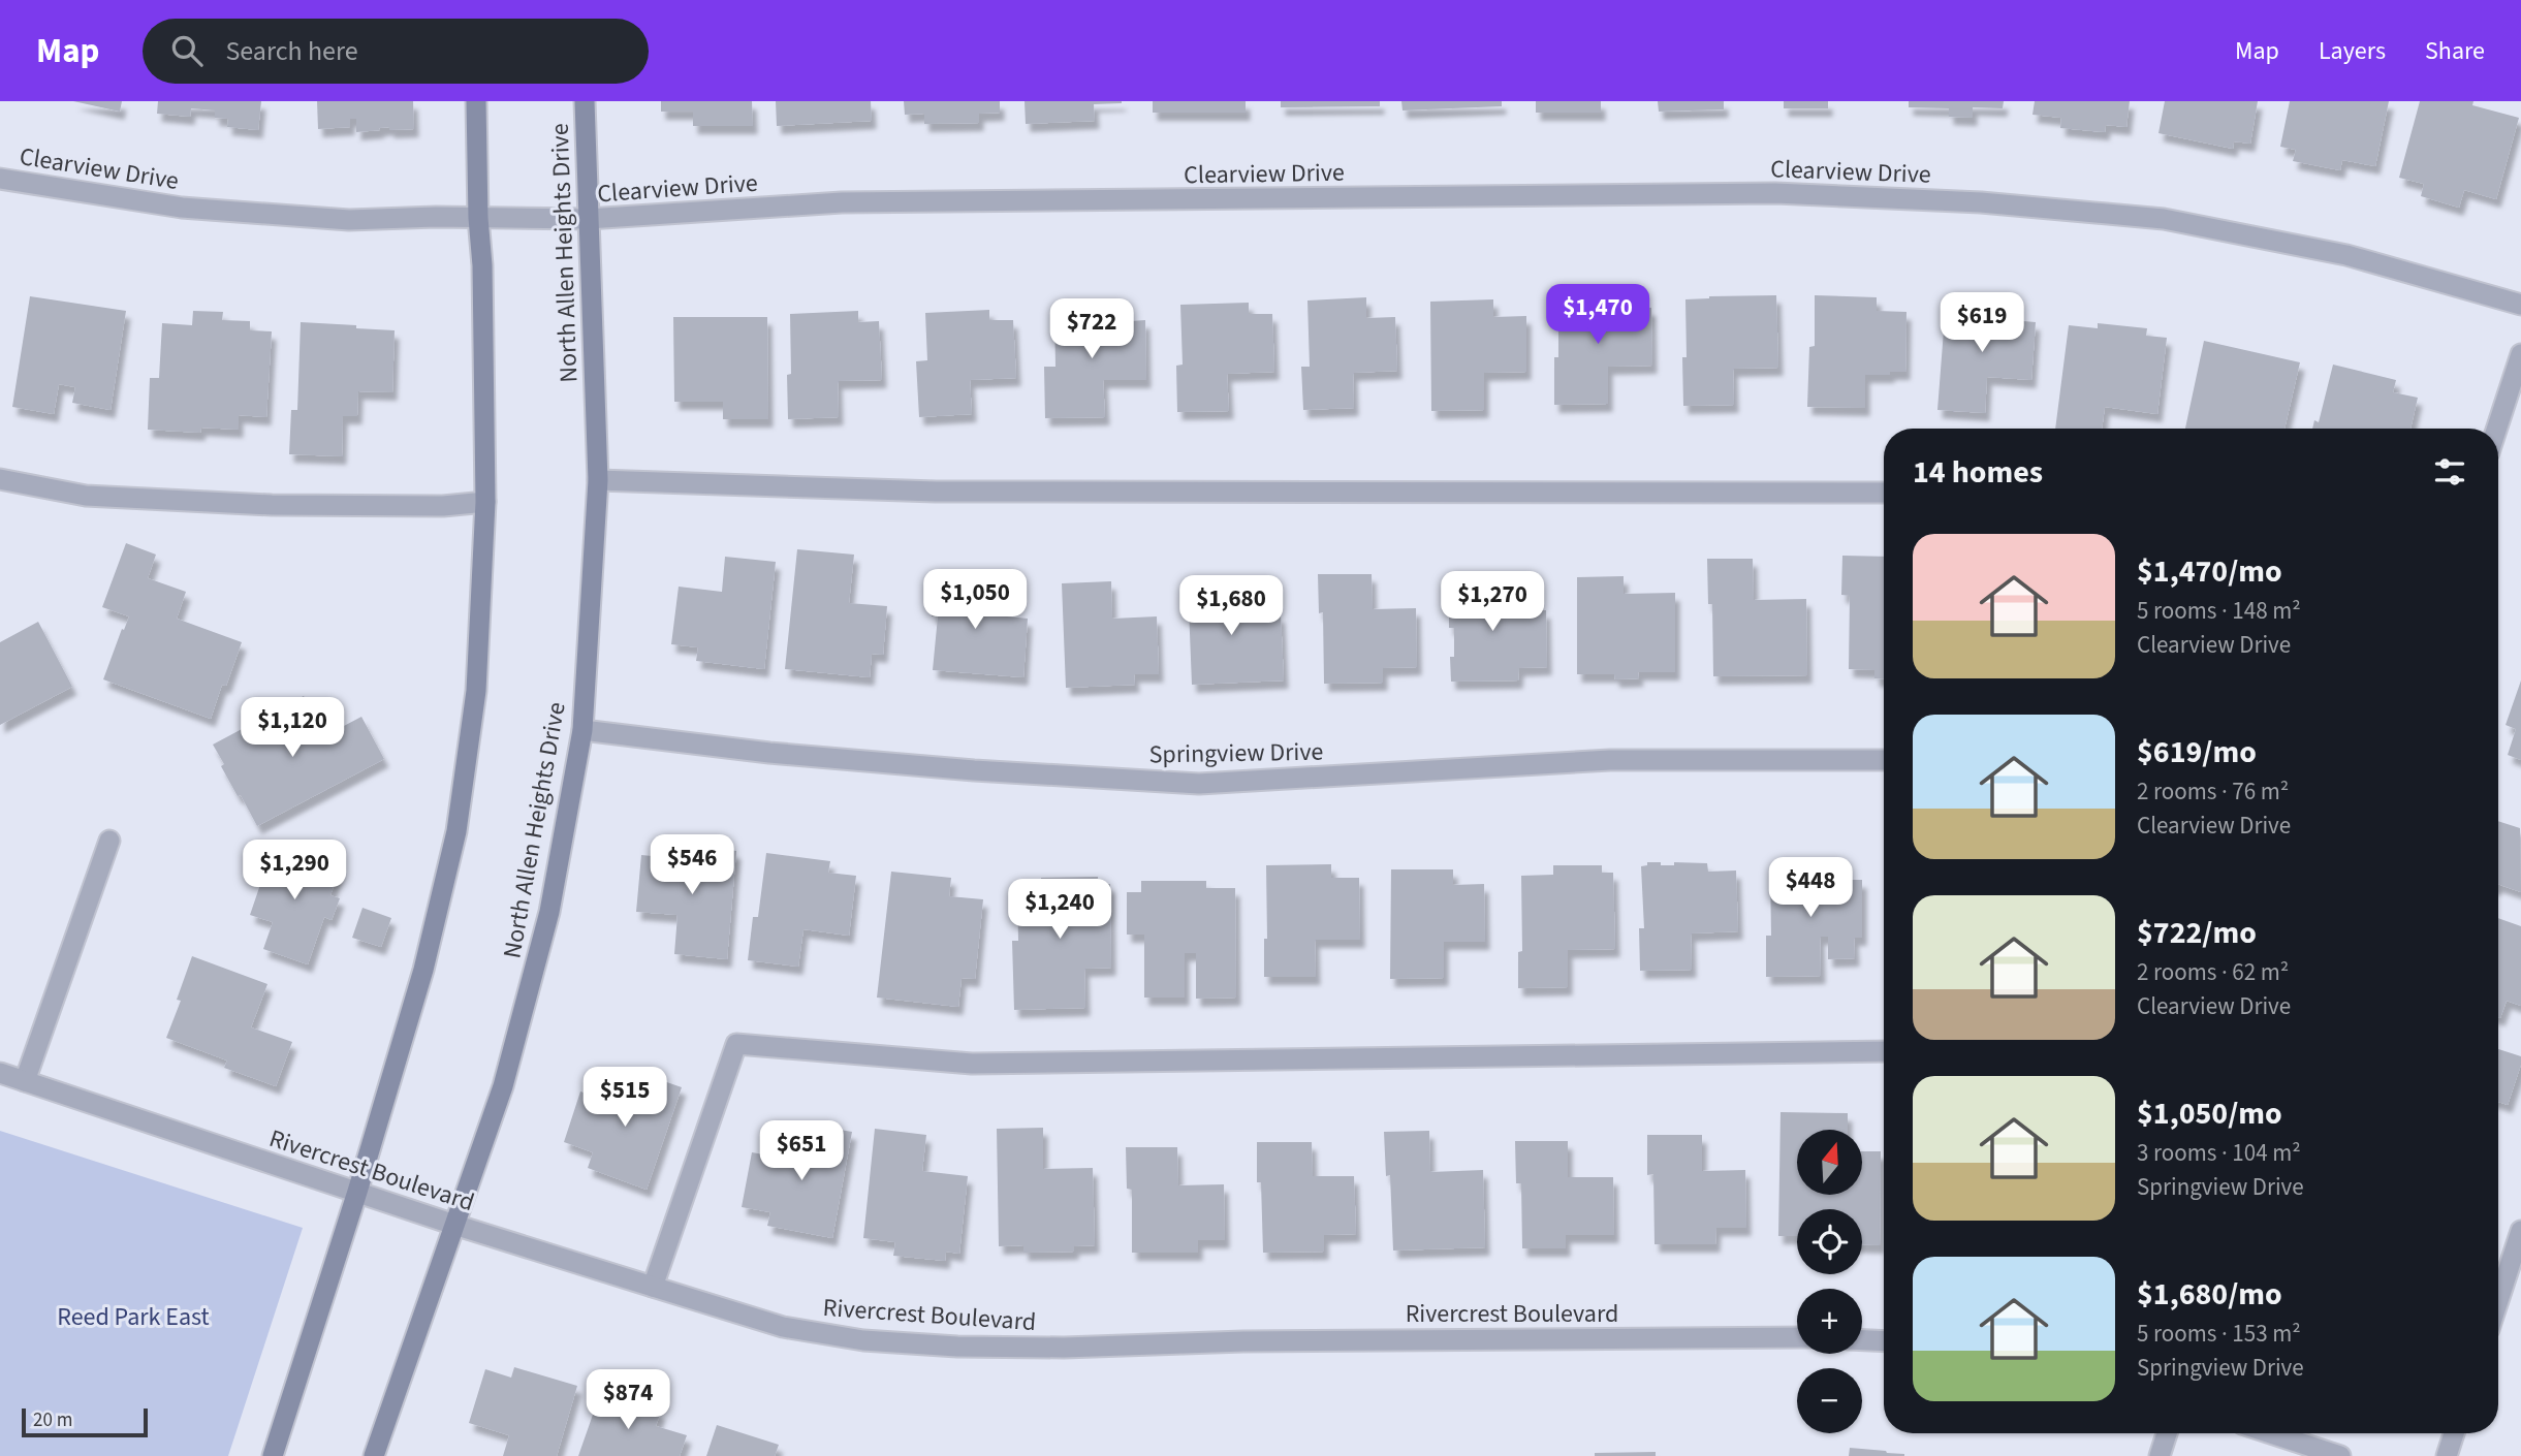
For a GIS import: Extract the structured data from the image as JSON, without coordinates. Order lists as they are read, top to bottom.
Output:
{
  "streets": {
    "main road": ["North Allen Heights Drive"],
    "street": ["Clearview Drive", "Springview Drive", "Rivercrest Boulevard"]
  },
  "crossings": [
    ["Clearview Drive", "North Allen Heights Drive"],
    ["North Allen Heights Drive", "Springview Drive"],
    ["North Allen Heights Drive", "Rivercrest Boulevard"]
  ],
  "parks": ["Reed Park East"],
  "scale_bar": "20 m",
  "north": "top",
  "page": {
    "header": "Map",
    "search": "Search here",
    "nav": ["Map", "Layers", "Share"],
    "price": [
      "$1,470",
      "$619",
      "$722",
      "$1,050",
      "$1,270",
      "$1,680",
      "$1,120",
      "$546",
      "$1,290",
      "$448",
      "$1,240",
      "$515",
      "$651",
      "$874"
    ],
    "heading": "14 homes",
    "list": [
      {
        "name": "$1,470/mo",
        "note": "5 rooms · 148 m² · Clearview Drive"
      },
      {
        "name": "$619/mo",
        "note": "2 rooms · 76 m² · Clearview Drive"
      },
      {
        "name": "$722/mo",
        "note": "2 rooms · 62 m² · Clearview Drive"
      },
      {
        "name": "$1,050/mo",
        "note": "3 rooms · 104 m² · Springview Drive"
      },
      {
        "name": "$1,680/mo",
        "note": "5 rooms · 153 m² · Springview Drive"
      }
    ],
    "map_buttons": ["+", "−"],
    "scale": "20 m"
  }
}
